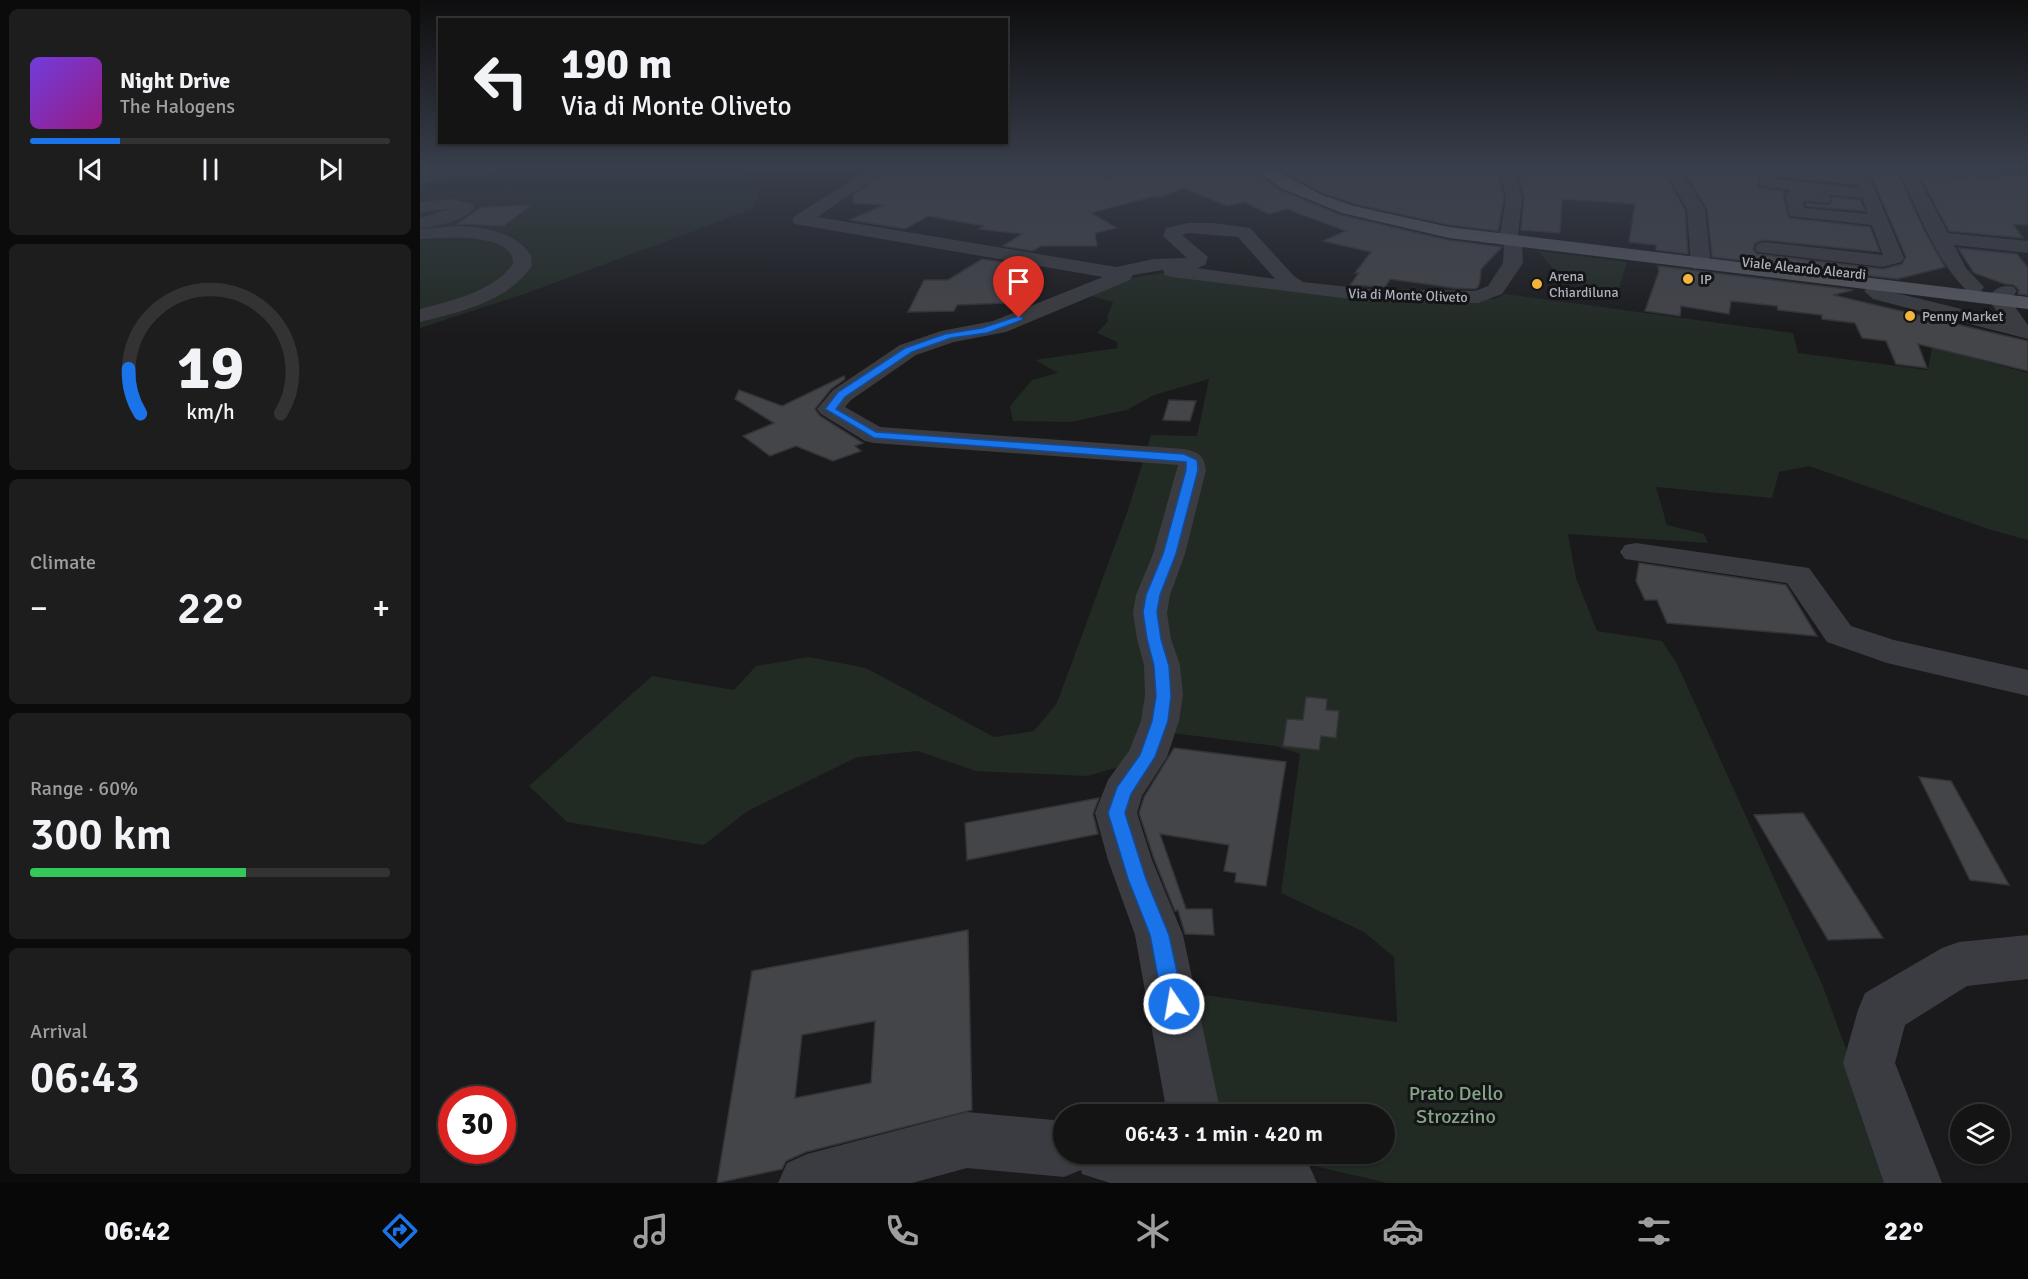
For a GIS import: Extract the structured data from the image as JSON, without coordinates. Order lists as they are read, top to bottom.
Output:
{
  "streets": {
    "main road": ["Viale Aleardo Aleardi"],
    "street": ["Via di Monte Oliveto"]
  },
  "crossings": [
    ["Viale Aleardo Aleardi", "Via di Monte Oliveto"]
  ],
  "parks": ["Prato Dello Strozzino"],
  "places": ["IP", "Arena Chiardiluna", "Penny Market"],
  "page": {
    "turn": ["190 m", "Via di Monte Oliveto"],
    "song": ["Night Drive", "The Halogens"],
    "tile": [
      "Climate",
      ["Range · 60%", "300 km"],
      ["Arrival", "06:43"]
    ],
    "heat": ["−", "22°", "+"],
    "limit": "30",
    "trip": "06:43 · 1 min · 420 m",
    "tabs": ["06:42", "22°"],
    "gauge": ["19", "km/h"]
  }
}
